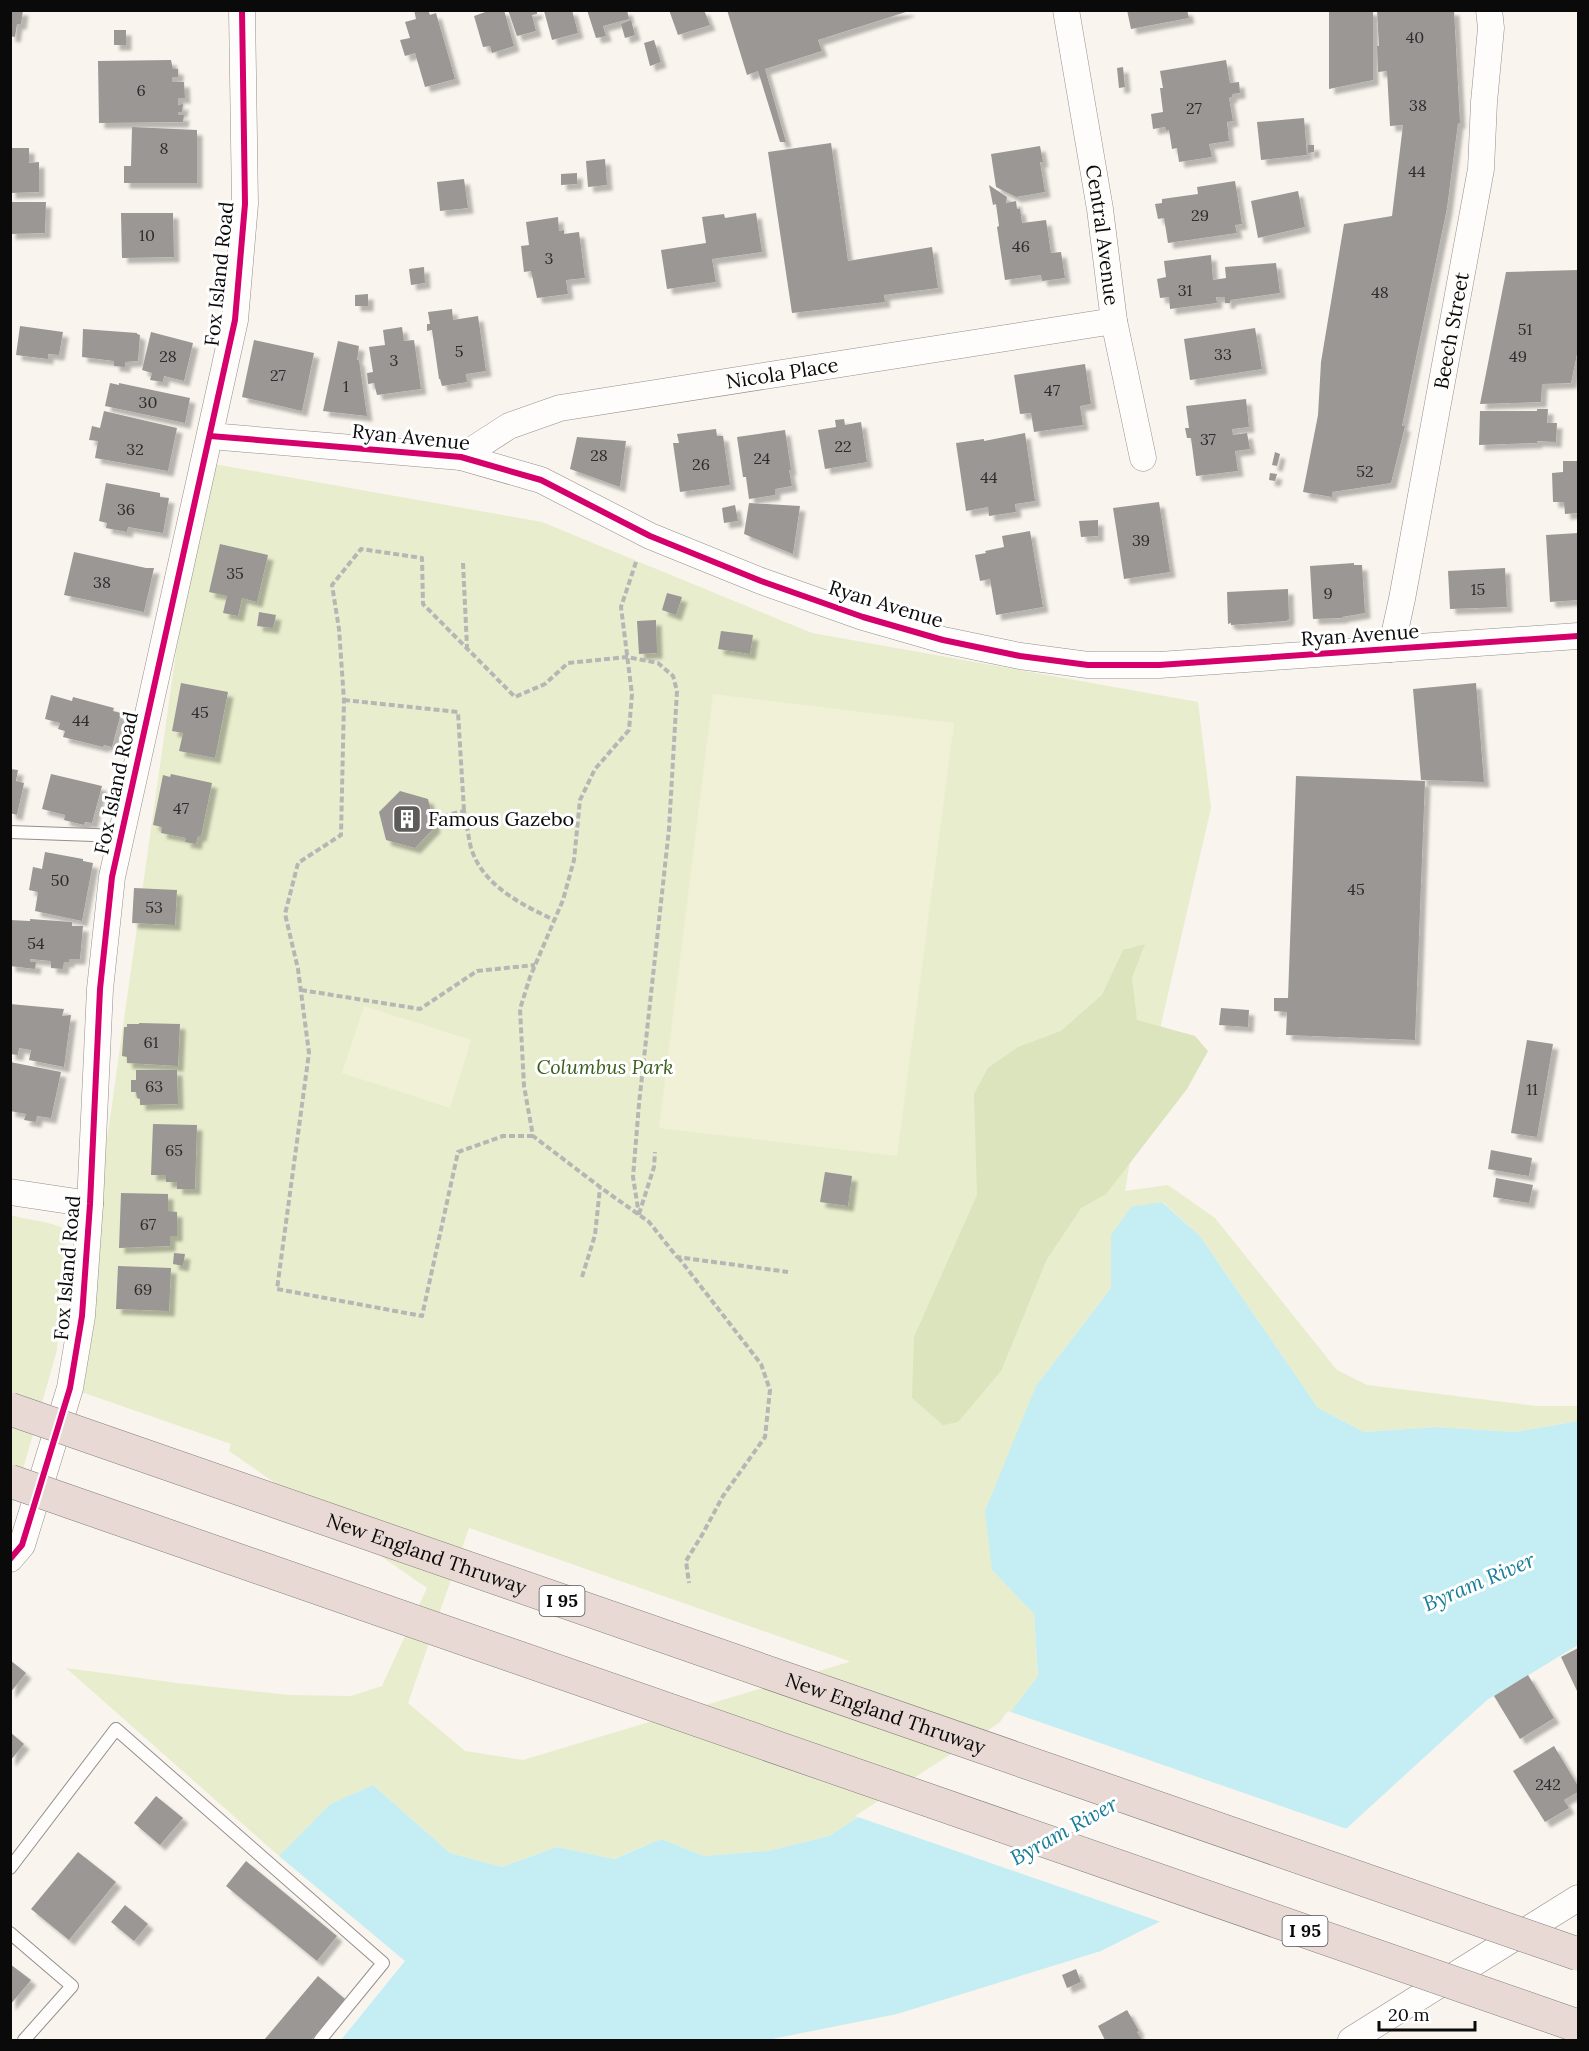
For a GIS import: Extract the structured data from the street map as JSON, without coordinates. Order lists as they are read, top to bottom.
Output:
{
  "streets": {
    "highway": ["New England Thruway", "I 95"],
    "street": [
      "Central Avenue",
      "Fox Island Road",
      "Beech Street",
      "Nicola Place",
      "Ryan Avenue"
    ]
  },
  "crossings": [
    ["Central Avenue", "Nicola Place"],
    ["Fox Island Road", "Ryan Avenue"],
    ["Beech Street", "Ryan Avenue"],
    ["Nicola Place", "Ryan Avenue"]
  ],
  "water": ["Byram River"],
  "parks": ["Columbus Park"],
  "places": {
    "building": ["Famous Gazebo"]
  },
  "house_numbers": [
    "40",
    "6",
    "38",
    "27",
    "8",
    "44",
    "29",
    "10",
    "46",
    "3",
    "31",
    "48",
    "51",
    "5",
    "33",
    "28",
    "49",
    "3",
    "27",
    "1",
    "47",
    "30",
    "37",
    "22",
    "32",
    "28",
    "24",
    "26",
    "52",
    "44",
    "36",
    "39",
    "35",
    "38",
    "15",
    "9",
    "45",
    "44",
    "47",
    "50",
    "45",
    "53",
    "54",
    "61",
    "63",
    "11",
    "65",
    "67",
    "69",
    "242"
  ],
  "scale_bar": "20 m"
}
